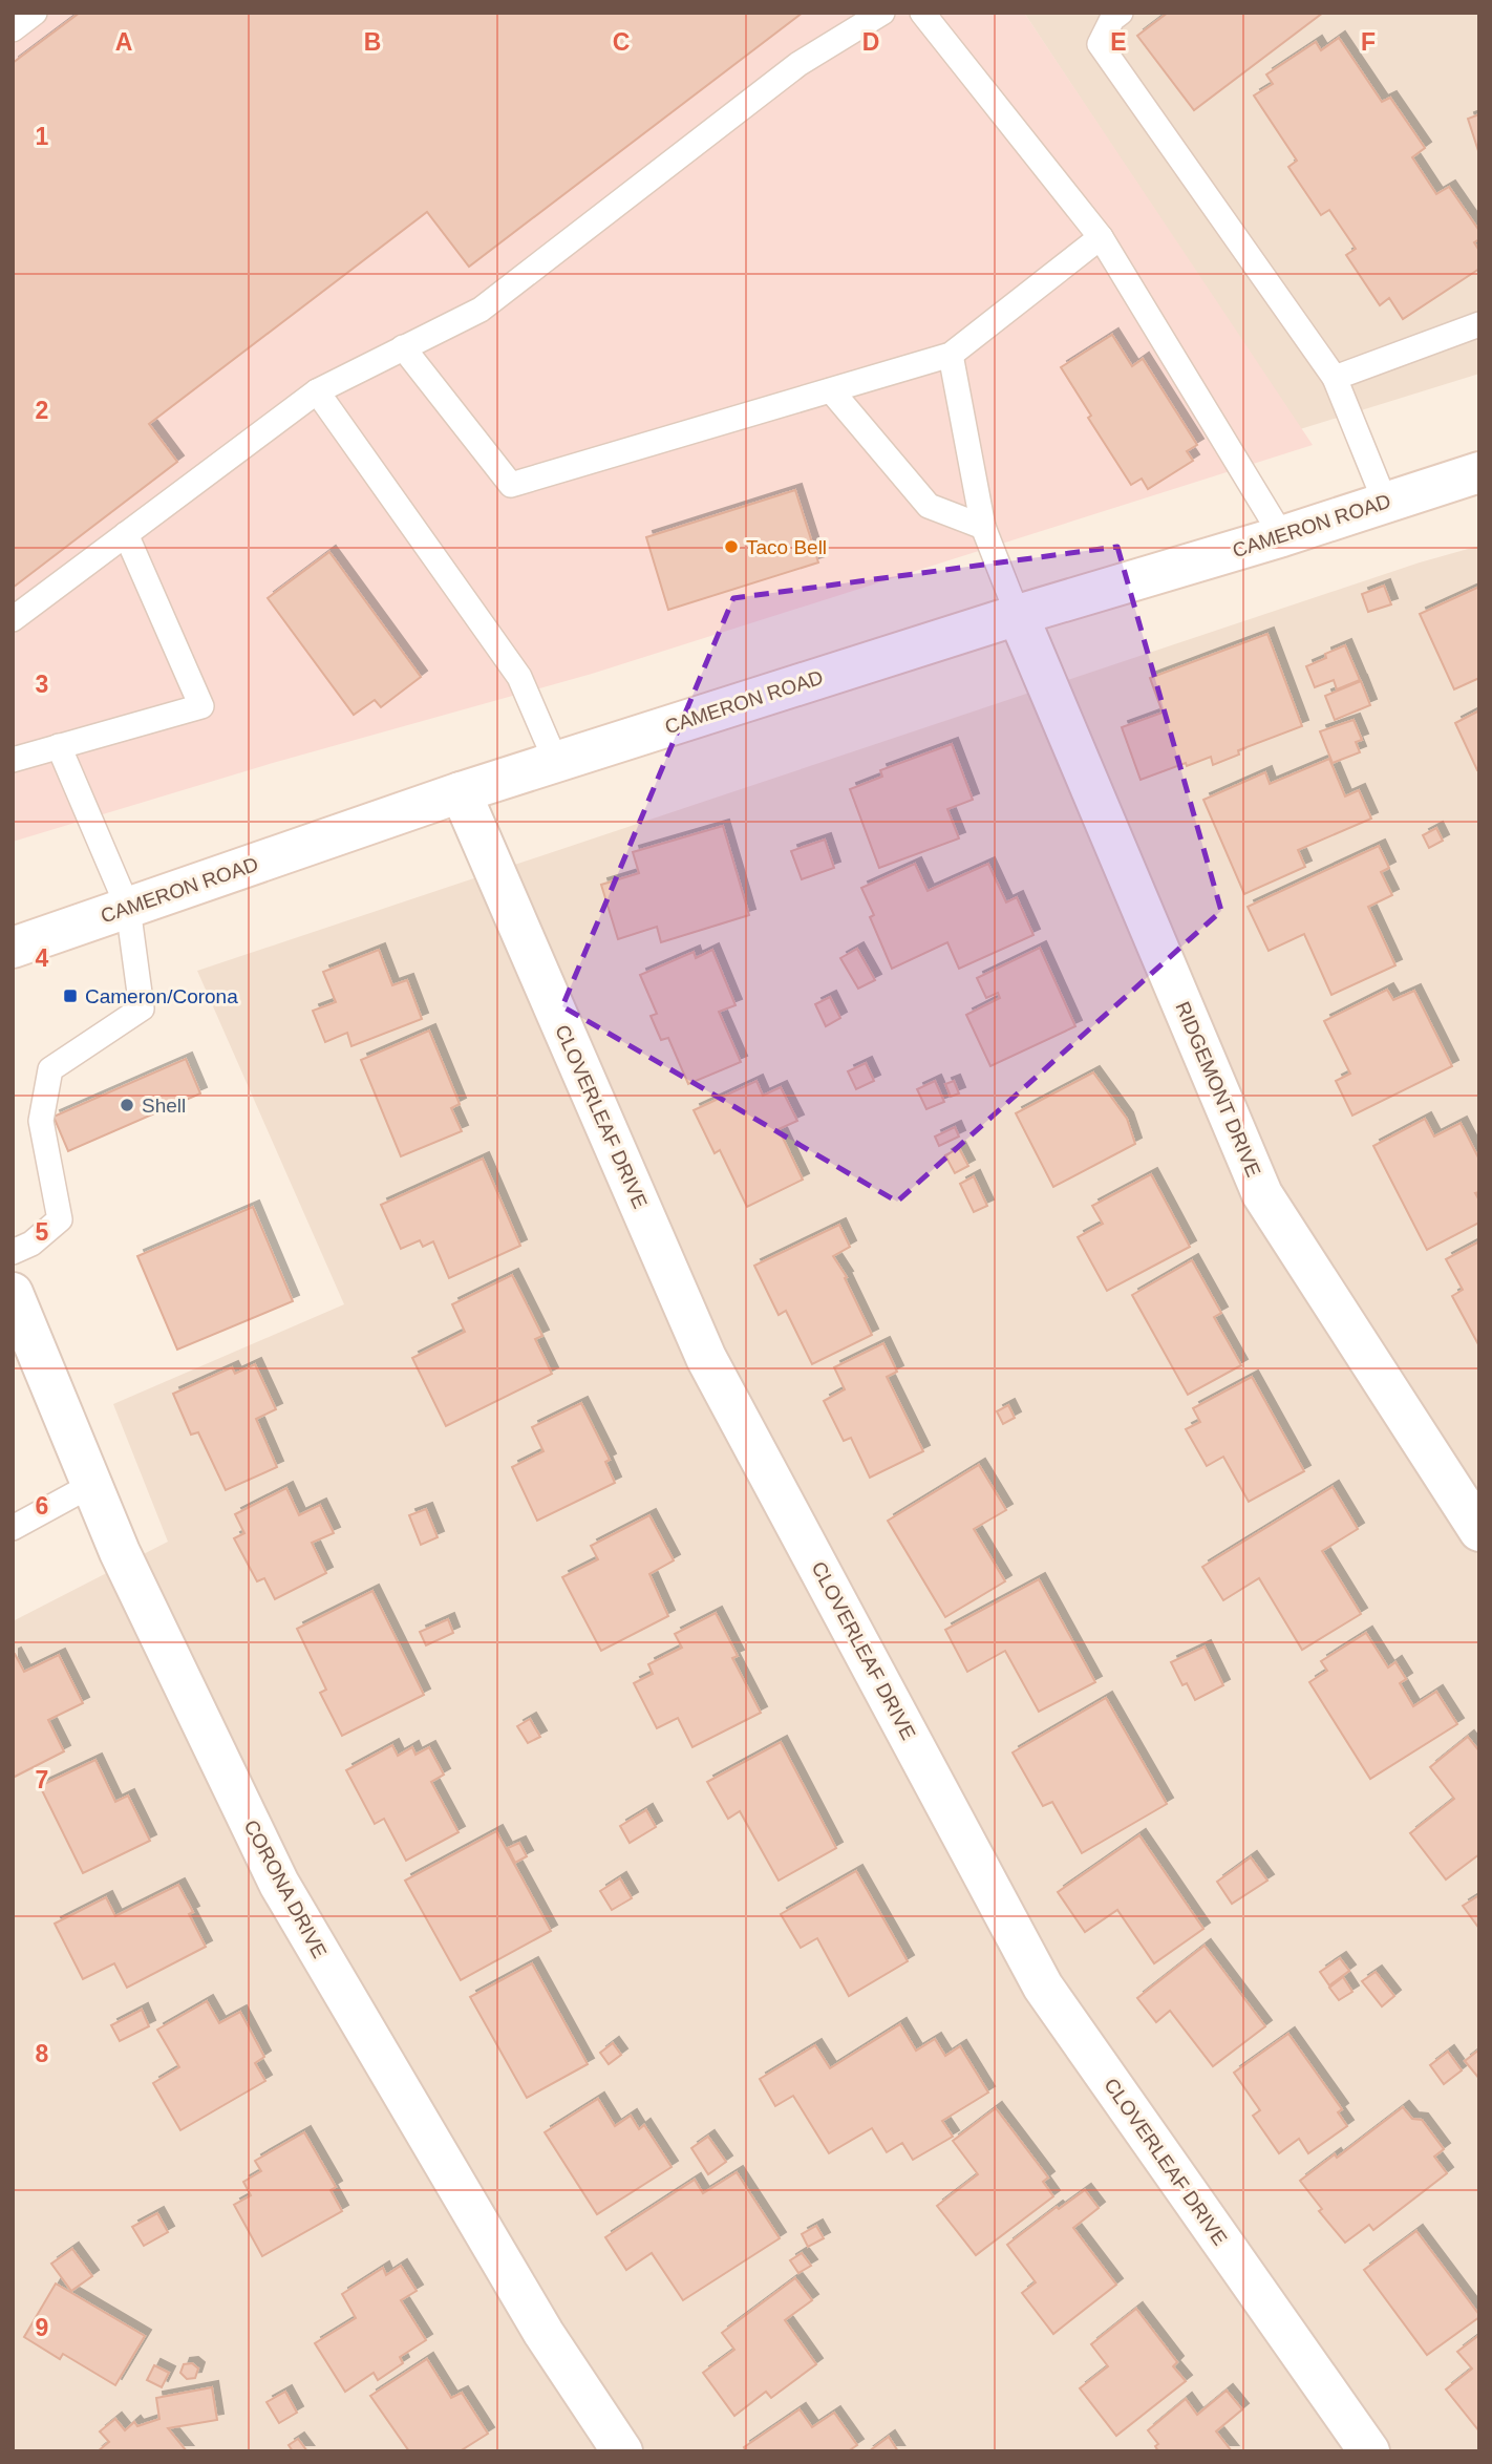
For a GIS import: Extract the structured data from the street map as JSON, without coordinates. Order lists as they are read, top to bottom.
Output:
{
  "streets": {
    "street": [
      "CAMERON ROAD",
      "RIDGEMONT DRIVE",
      "CLOVERLEAF DRIVE",
      "CORONA DRIVE"
    ]
  },
  "crossings": [
    ["CAMERON ROAD", "RIDGEMONT DRIVE"],
    ["CAMERON ROAD", "CLOVERLEAF DRIVE"]
  ],
  "places": {
    "other": ["Taco Bell", "Shell"],
    "transit": ["Cameron/Corona"]
  },
  "grid": {
    "columns": [
      "A",
      "B",
      "C",
      "D",
      "E",
      "F"
    ],
    "rows": [
      "1",
      "2",
      "3",
      "4",
      "5",
      "6",
      "7",
      "8",
      "9"
    ]
  }
}
